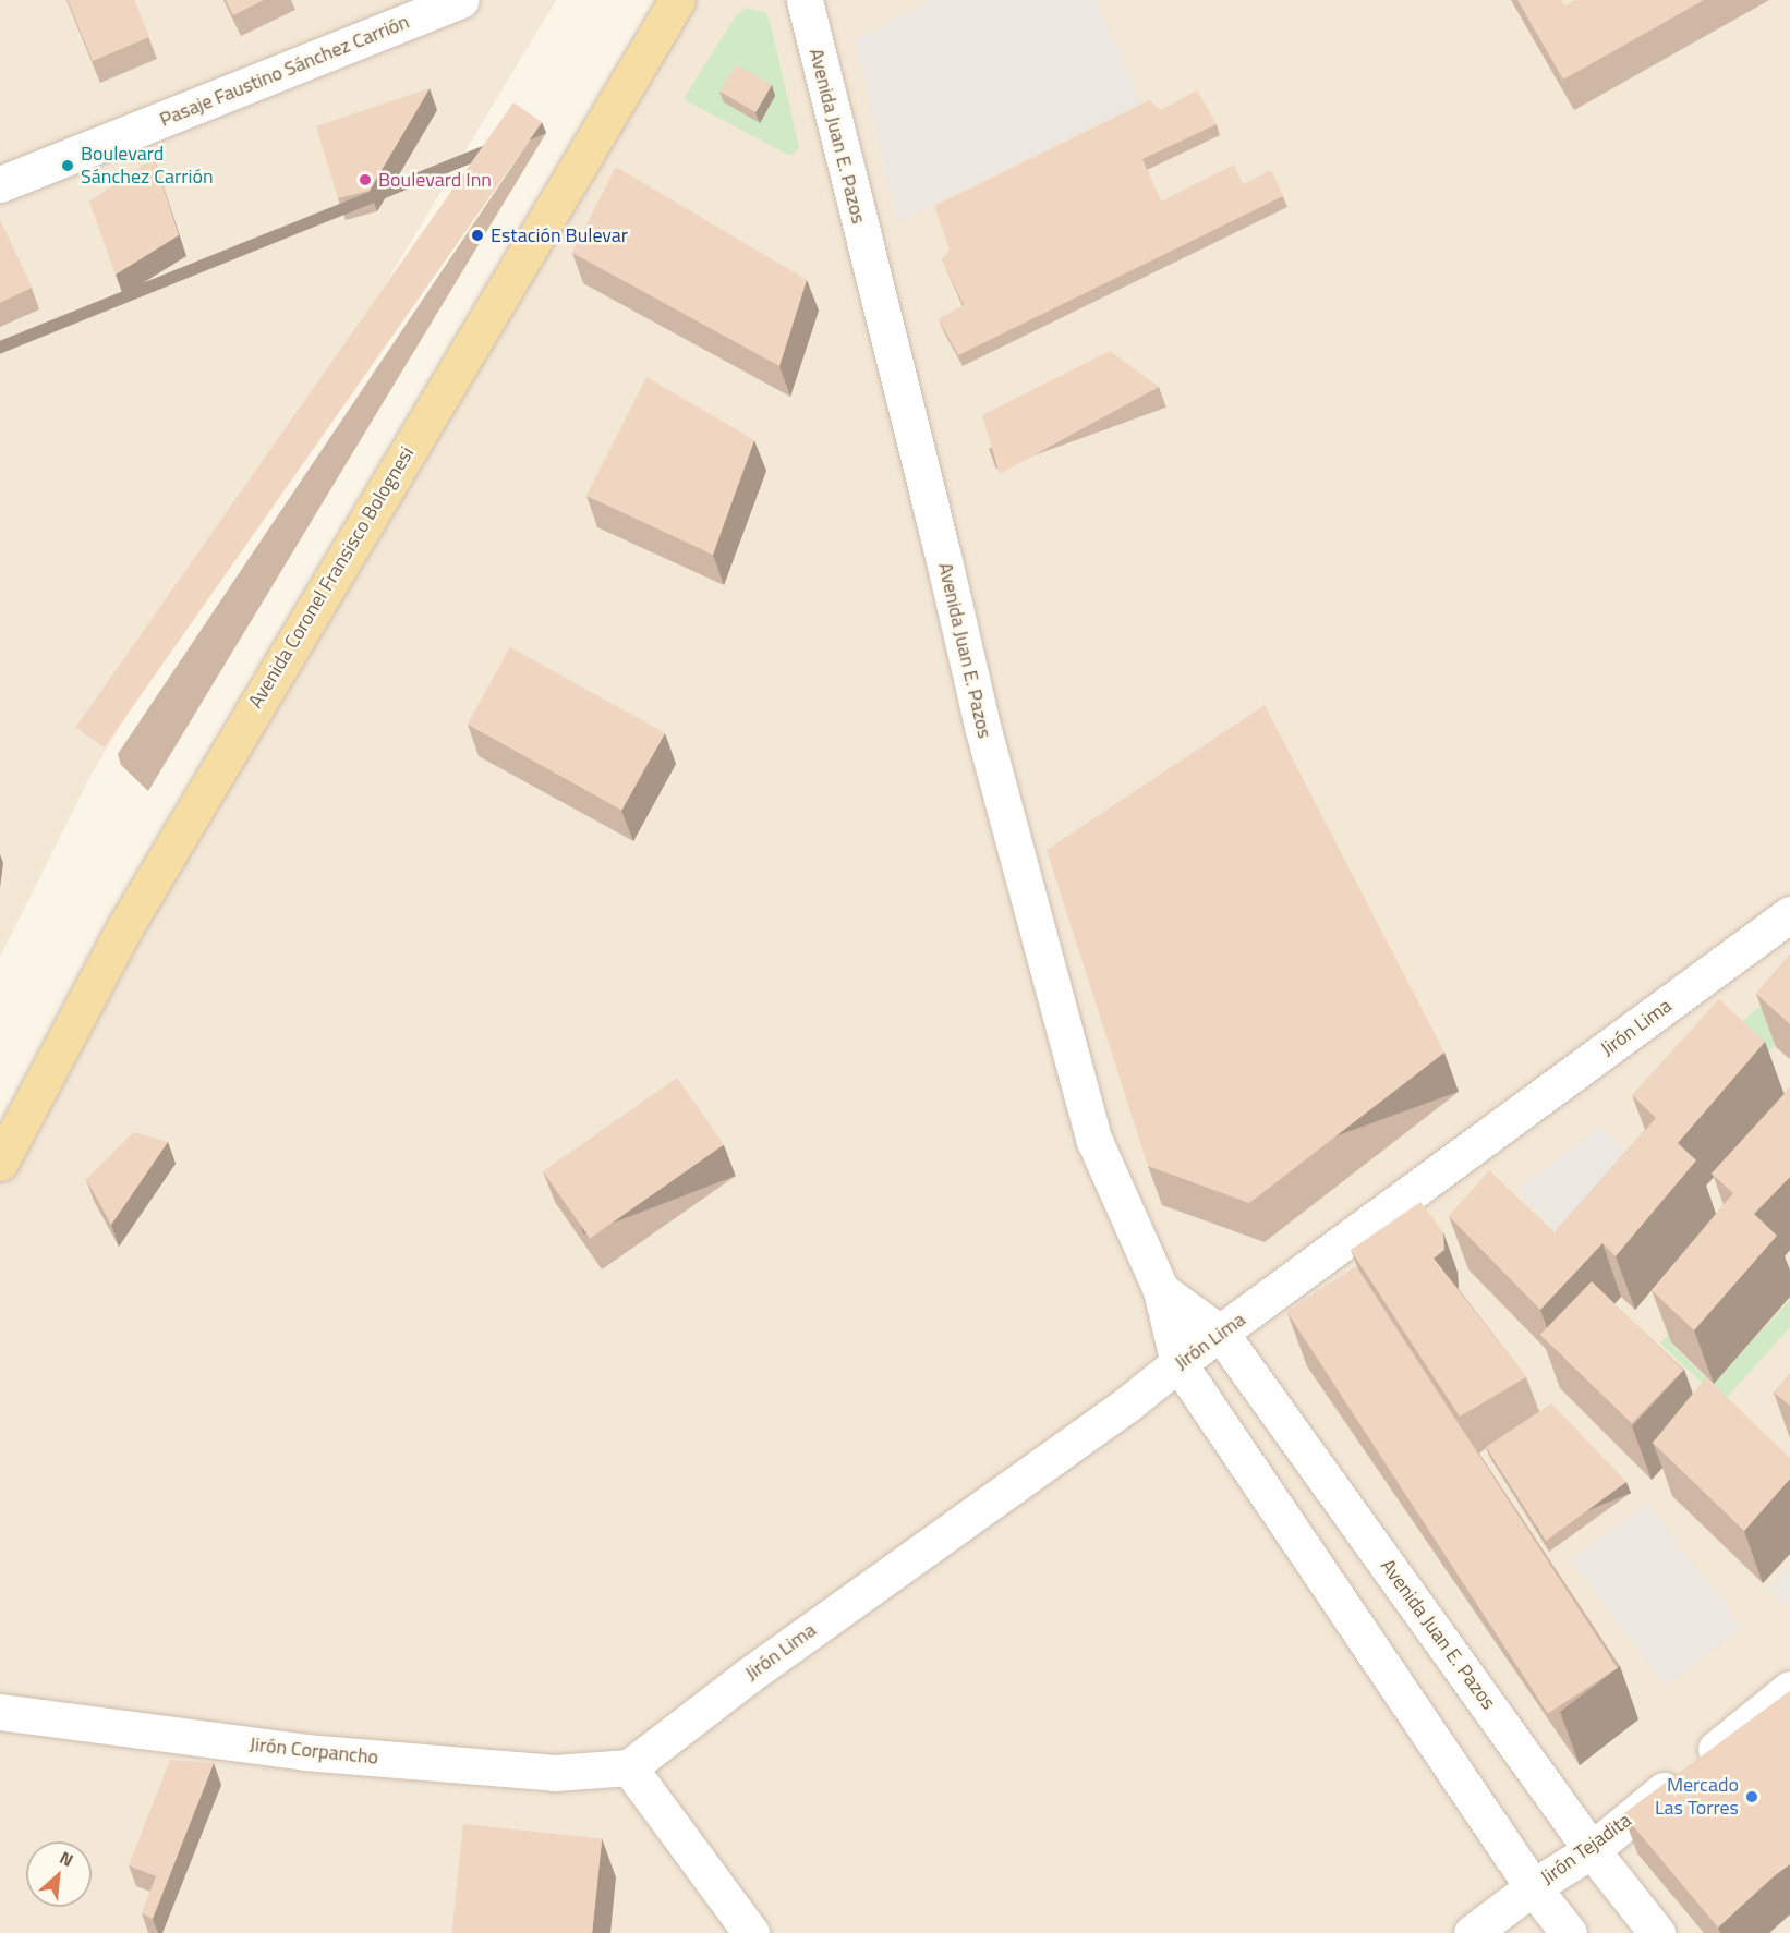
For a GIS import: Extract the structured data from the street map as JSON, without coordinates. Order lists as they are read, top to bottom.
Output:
{
  "streets": {
    "main road": ["Avenida Coronel Fransisco Bolognesi"],
    "street": [
      "Pasaje Faustino Sánchez Carrión",
      "Avenida Juan E. Pazos",
      "Jirón Lima",
      "Jirón Corpancho",
      "Jirón Tejadita"
    ]
  },
  "crossings": [
    ["Avenida Juan E. Pazos", "Jirón Lima"],
    ["Avenida Juan E. Pazos", "Jirón Tejadita"],
    ["Jirón Lima", "Jirón Corpancho"]
  ],
  "places": [
    "Boulevard Sánchez Carrión",
    "Boulevard Inn",
    "Estación Bulevar",
    "Mercado Las Torres"
  ],
  "north": "top right"
}
